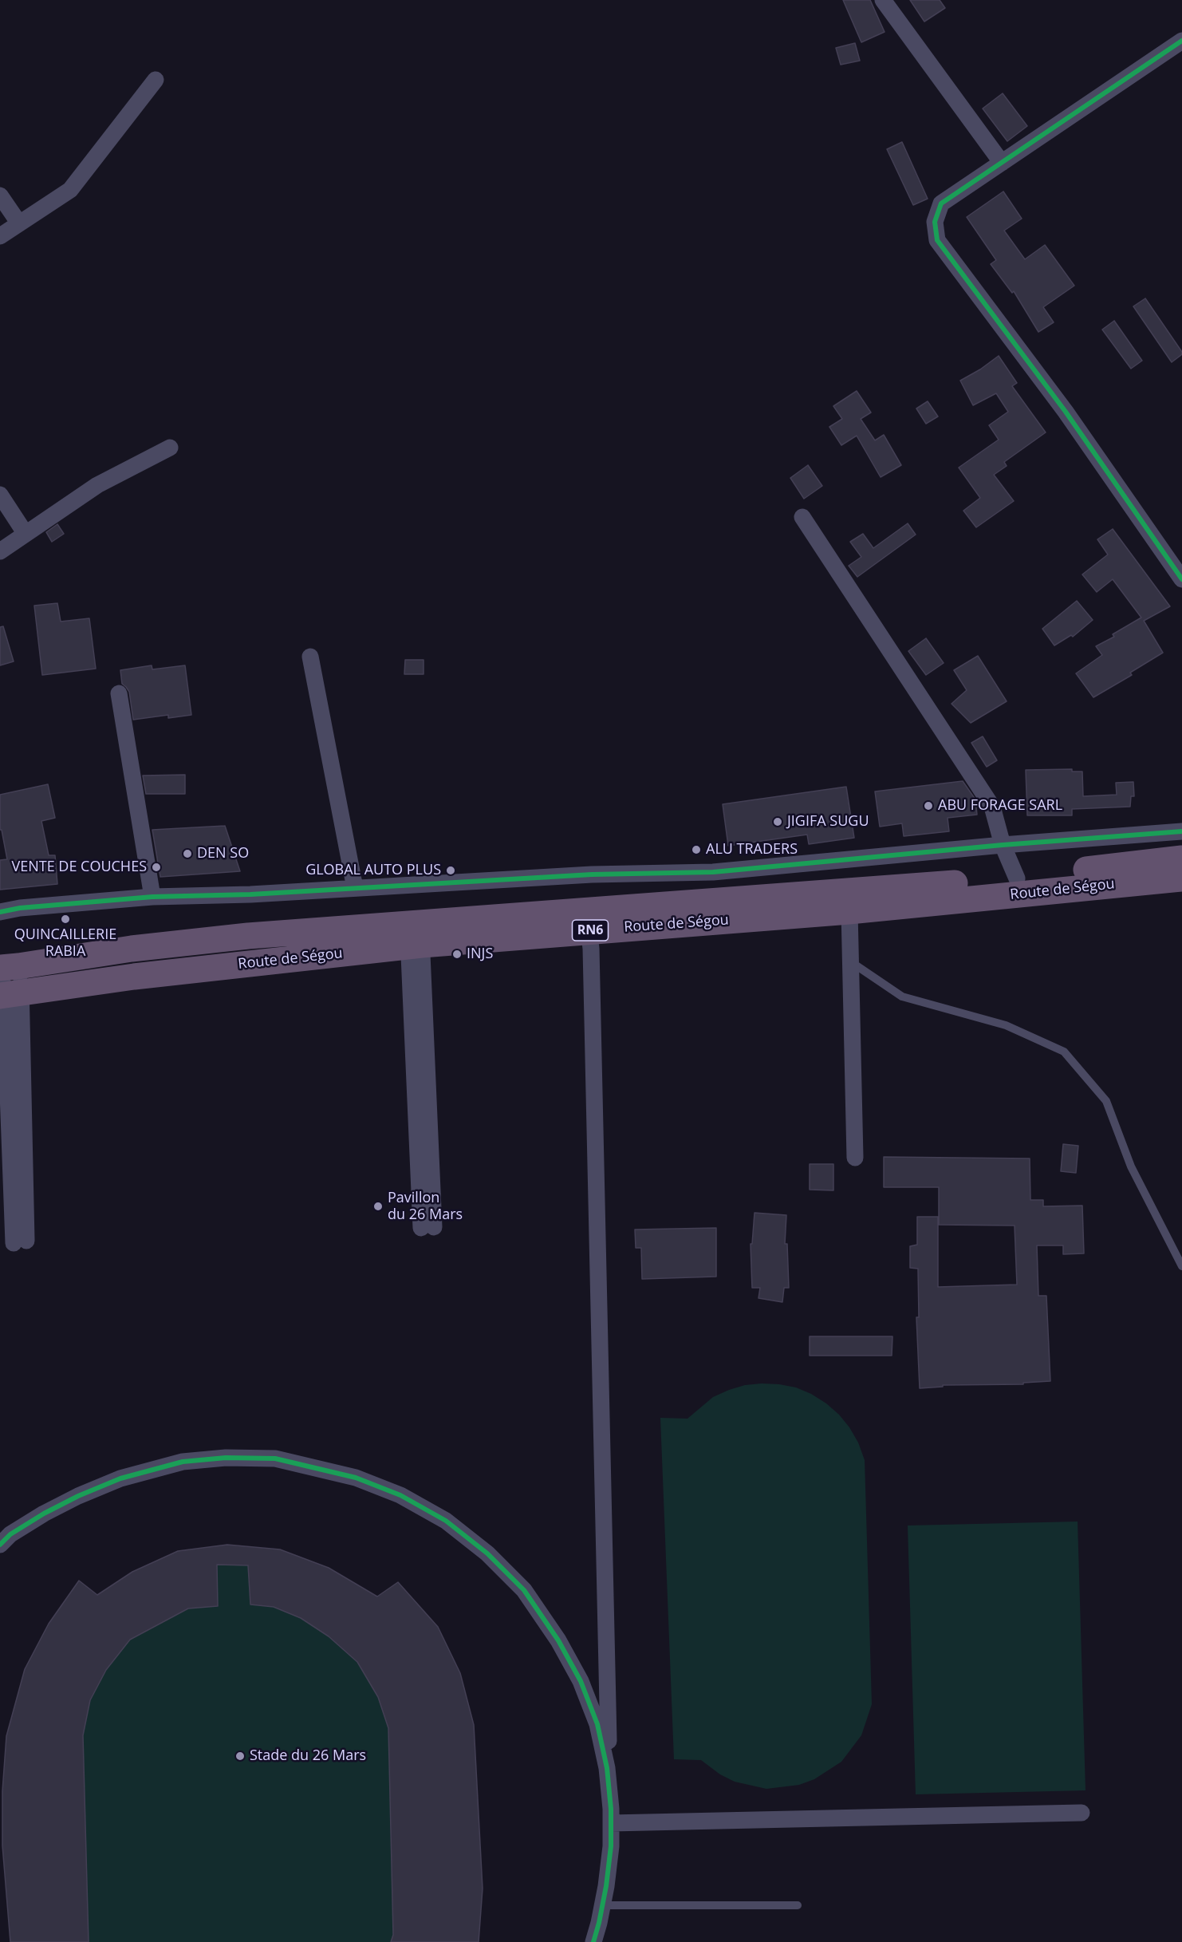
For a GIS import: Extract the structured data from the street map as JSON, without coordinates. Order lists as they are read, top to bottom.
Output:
{
  "streets": {
    "highway": ["Route de Ségou", "RN6"]
  },
  "places": [
    "ABU FORAGE SARL",
    "JIGIFA SUGU",
    "ALU TRADERS",
    "DEN SO",
    "VENTE DE COUCHES",
    "GLOBAL AUTO PLUS",
    "QUINCAILLERIE RABIA",
    "INJS",
    "Pavillon du 26 Mars",
    "Stade du 26 Mars"
  ]
}
